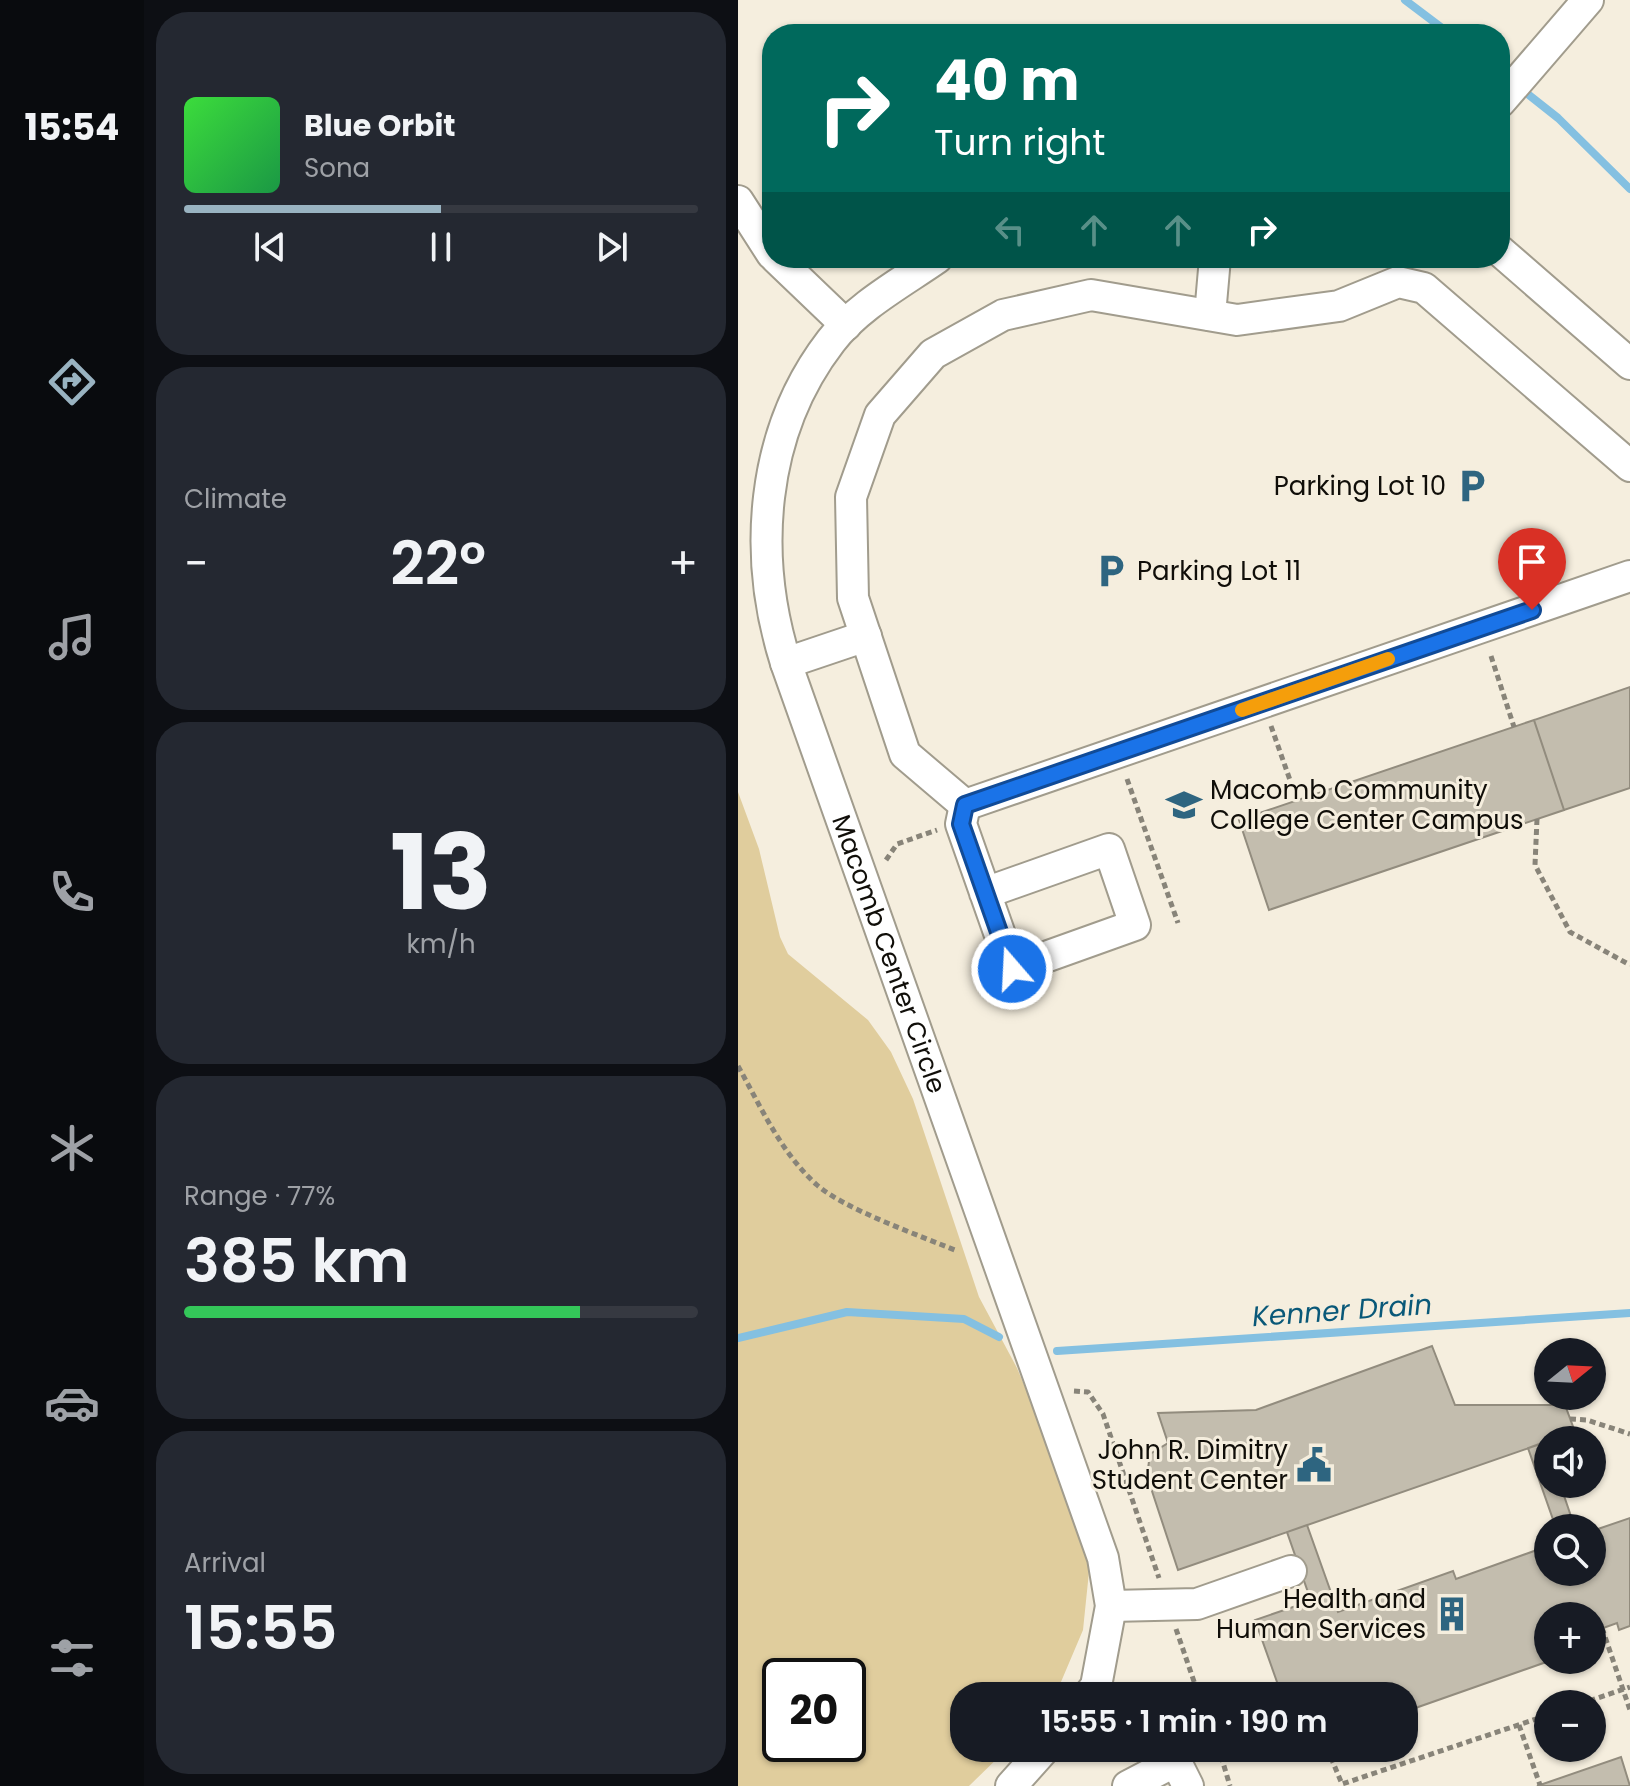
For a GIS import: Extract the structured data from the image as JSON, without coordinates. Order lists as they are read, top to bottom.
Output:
{
  "streets": {
    "street": ["Macomb Center Circle"]
  },
  "water": ["Kenner Drain"],
  "places": {
    "parking": ["Parking Lot 10", "Parking Lot 11"],
    "school or university": ["Macomb Community College Center Campus"],
    "public building": ["John R. Dimitry Student Center"],
    "building": ["Health and Human Services"]
  },
  "north": "right",
  "page": {
    "tabs": "15:54",
    "turn": ["40 m", "Turn right"],
    "song": ["Blue Orbit", "Sona"],
    "tile": [
      "Climate",
      ["13", "km/h"],
      ["Range · 77%", "385 km"],
      ["Arrival", "15:55"]
    ],
    "heat": ["−", "22°", "+"],
    "map_buttons": ["+", "−"],
    "limit": "20",
    "trip": "15:55 · 1 min · 190 m"
  }
}
